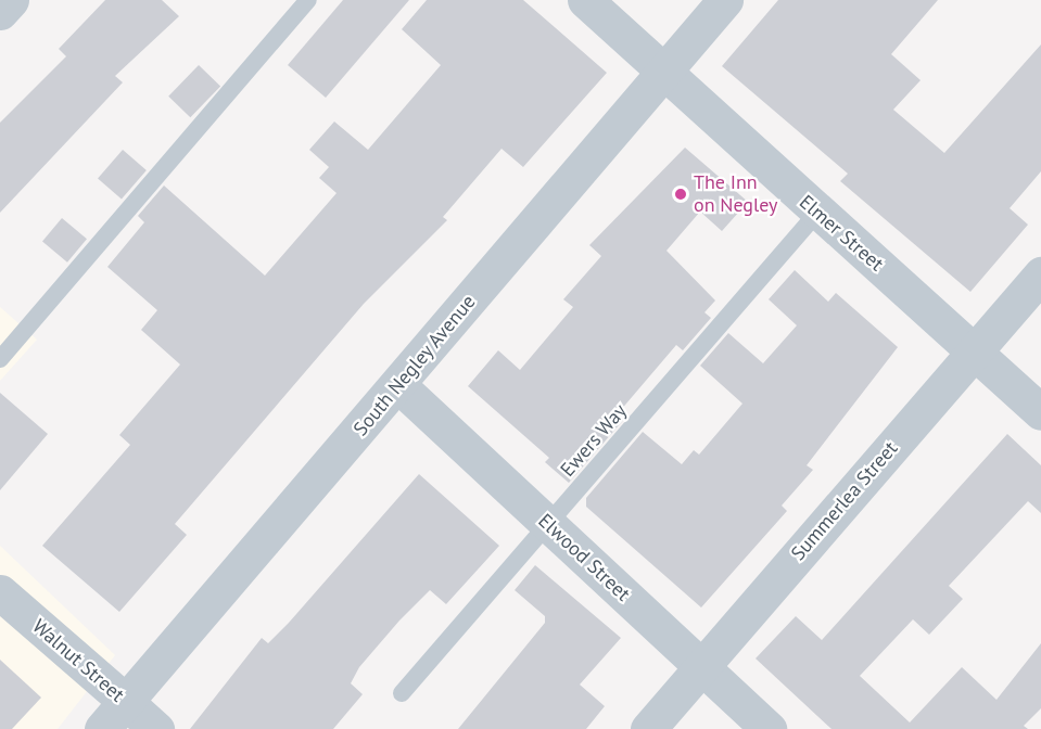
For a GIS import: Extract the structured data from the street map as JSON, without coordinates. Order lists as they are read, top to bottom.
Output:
{
  "streets": {
    "street": [
      "Elmer Street",
      "South Negley Avenue",
      "Summerlea Street",
      "Elwood Street",
      "Walnut Street"
    ],
    "lane": ["Ewers Way"]
  },
  "crossings": [
    ["Elmer Street", "South Negley Avenue"],
    ["Elmer Street", "Ewers Way"],
    ["Elmer Street", "Summerlea Street"],
    ["South Negley Avenue", "Elwood Street"],
    ["South Negley Avenue", "Walnut Street"],
    ["Ewers Way", "Elwood Street"],
    ["Summerlea Street", "Elwood Street"]
  ],
  "places": ["The Inn on Negley"]
}
